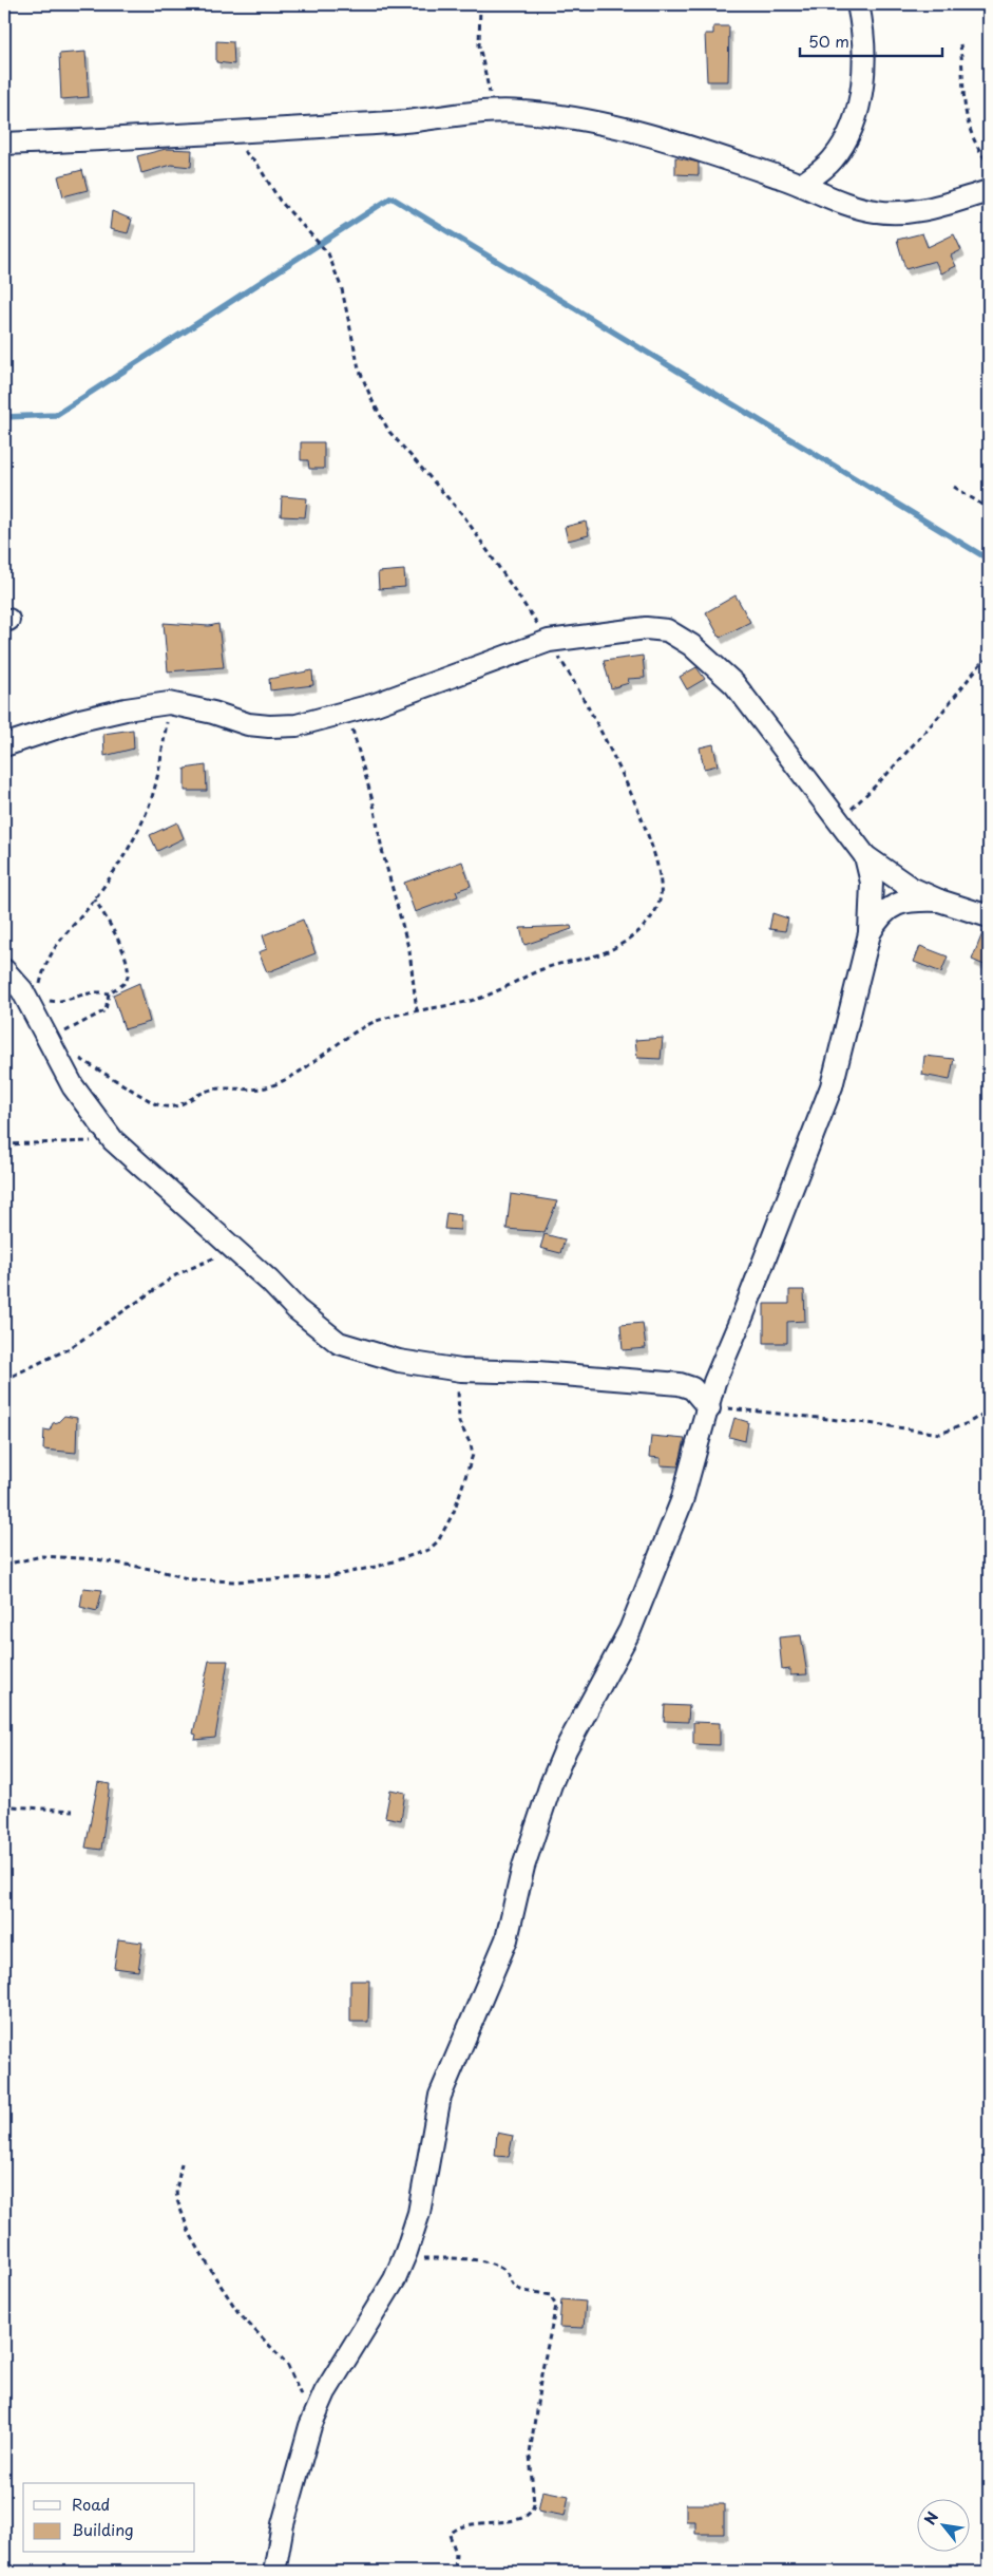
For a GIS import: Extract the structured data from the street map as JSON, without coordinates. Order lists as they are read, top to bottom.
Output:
{
  "legend": ["Road", "Building"],
  "scale_bar": "50 m",
  "north": "top left"
}
